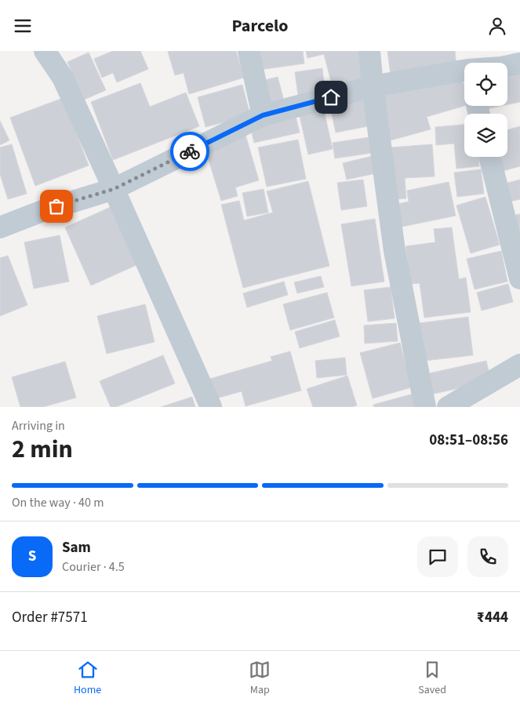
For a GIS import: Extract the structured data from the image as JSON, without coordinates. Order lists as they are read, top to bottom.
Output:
{
  "page": {
    "header": "Parcelo",
    "heading": ["2 min", "Arriving in", "08:51–08:56"],
    "panel": [
      "Sam",
      "Courier · 4.5",
      "Order #7571",
      "₹444"
    ],
    "bar": "On the way · 40 m",
    "round": "S",
    "tabs": ["Home", "Map", "Saved"]
  }
}
